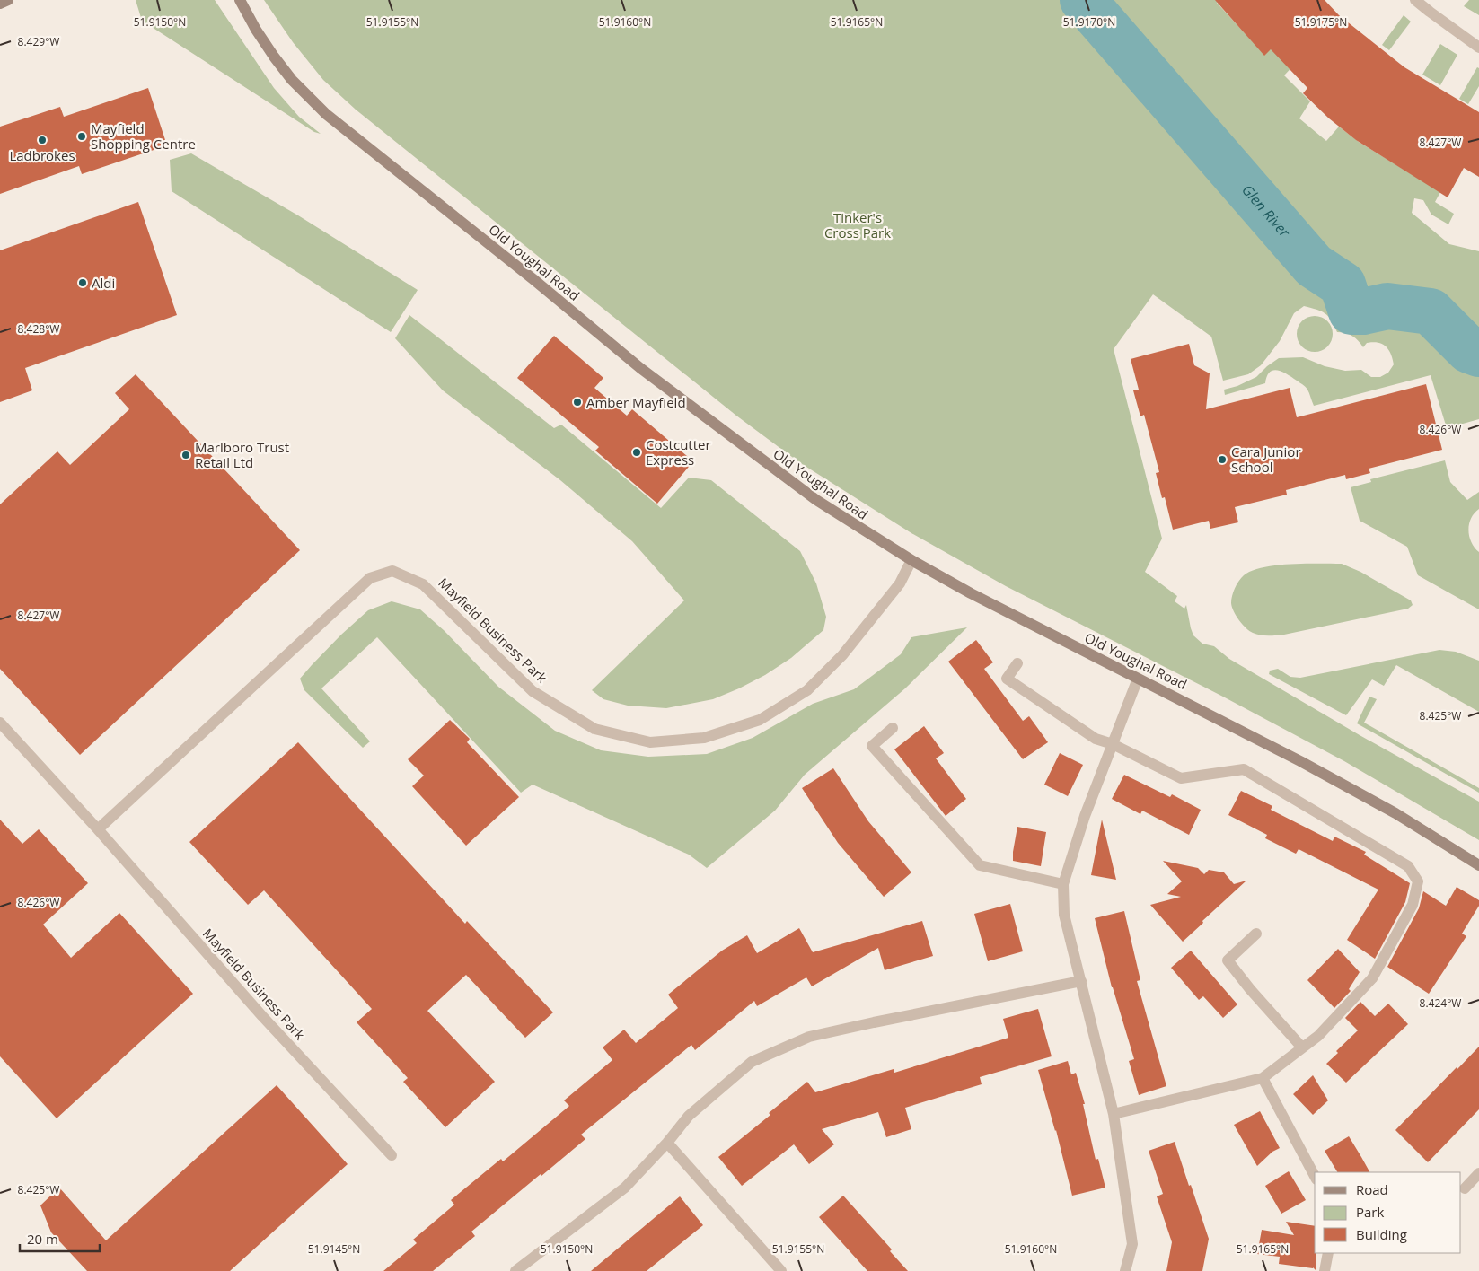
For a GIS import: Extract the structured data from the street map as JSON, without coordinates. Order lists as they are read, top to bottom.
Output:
{
  "streets": {
    "main road": ["Old Youghal Road"],
    "street": ["Mayfield Business Park"]
  },
  "crossings": [
    ["Old Youghal Road", "Mayfield Business Park"]
  ],
  "water": ["Glen River"],
  "parks": ["Tinker's Cross Park"],
  "places": [
    "Mayfield Shopping Centre",
    "Ladbrokes",
    "Aldi",
    "Amber Mayfield",
    "Costcutter Express",
    "Marlboro Trust Retail Ltd",
    "Cara Junior School"
  ],
  "legend": ["Road", "Park", "Building"],
  "scale_bar": "20 m",
  "coordinates": [
    "51.9150°N",
    "51.9155°N",
    "51.9160°N",
    "51.9165°N",
    "51.9170°N",
    "51.9175°N",
    "8.429°W",
    "8.427°W",
    "8.428°W",
    "8.426°W",
    "8.425°W",
    "8.424°W",
    "51.9145°N"
  ]
}
